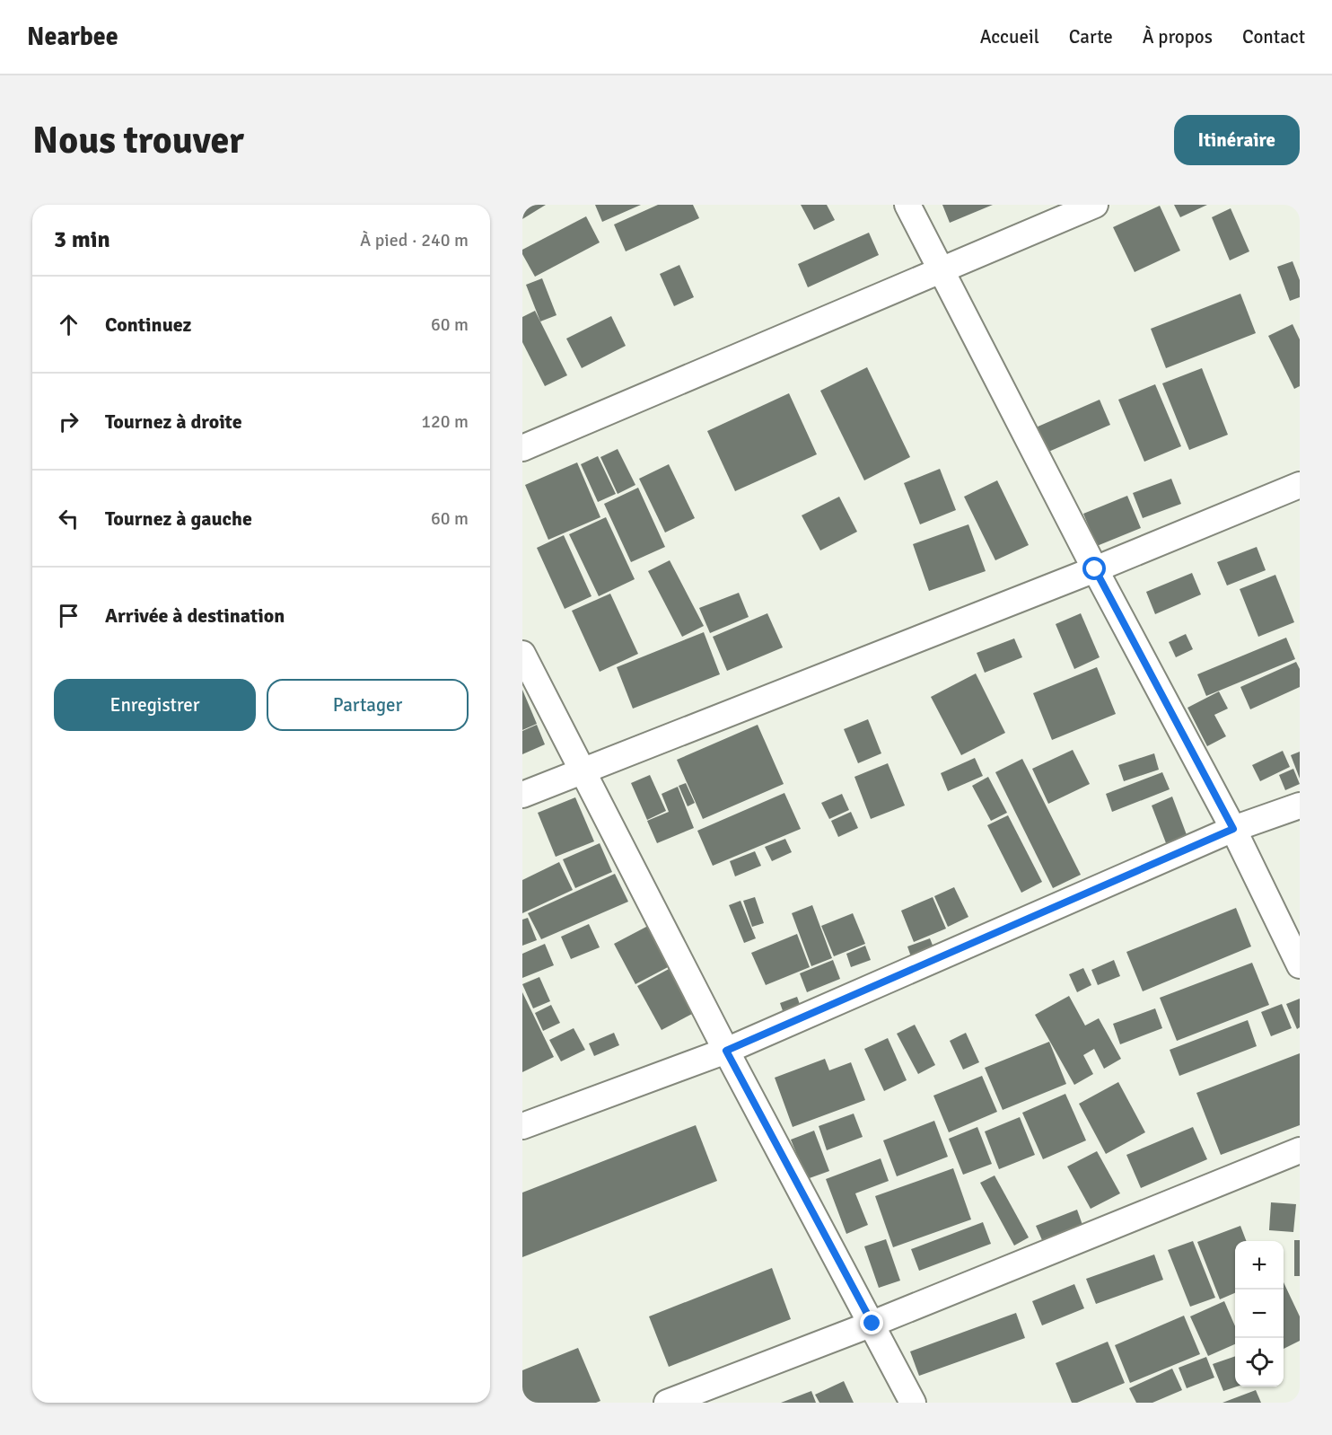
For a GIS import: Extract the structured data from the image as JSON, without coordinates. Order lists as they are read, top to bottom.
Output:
{
  "page": {
    "header": "Nearbee",
    "nav": [
      "Accueil",
      "Carte",
      "À propos",
      "Contact"
    ],
    "buttons": [
      "Itinéraire",
      ["Enregistrer", "Partager"]
    ],
    "title": "Nous trouver",
    "heading": ["3 min", "À pied · 240 m"],
    "list": [
      ["Continuez", "60 m"],
      ["Tournez à droite", "120 m"],
      ["Tournez à gauche", "60 m"],
      "Arrivée à destination"
    ],
    "map_buttons": ["+", "−"]
  }
}
